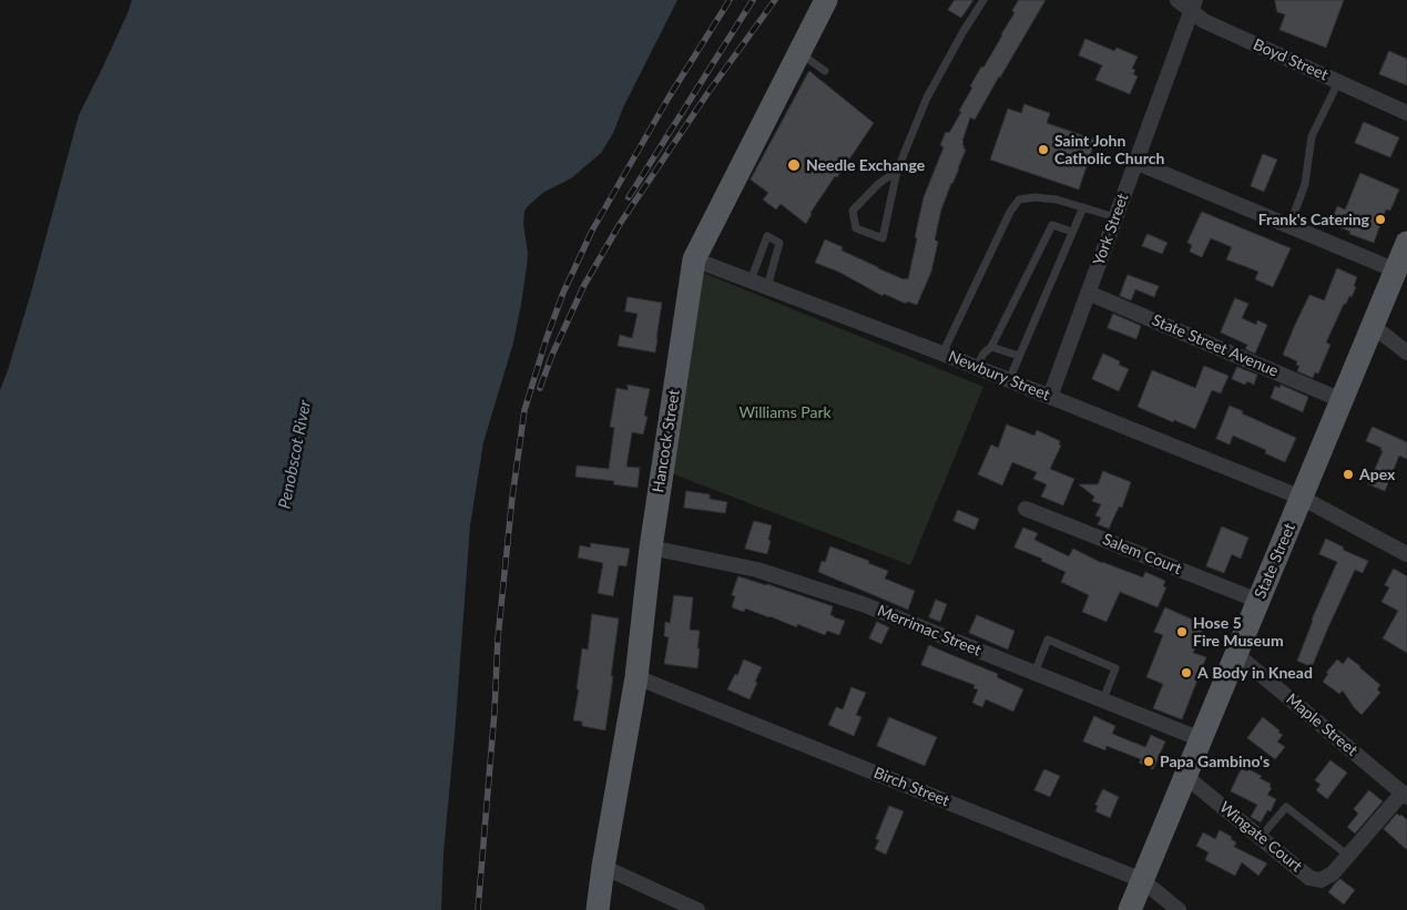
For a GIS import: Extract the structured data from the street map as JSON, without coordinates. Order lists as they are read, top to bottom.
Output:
{
  "streets": {
    "main road": ["Hancock Street", "State Street"],
    "street": [
      "Boyd Street",
      "York Street",
      "State Street Avenue",
      "Newbury Street",
      "Salem Court",
      "Merrimac Street",
      "Maple Street",
      "Birch Street",
      "Wingate Court"
    ]
  },
  "crossings": [
    ["Boyd Street", "York Street"],
    ["York Street", "State Street Avenue"],
    ["York Street", "Newbury Street"],
    ["State Street Avenue", "State Street"],
    ["Newbury Street", "Hancock Street"],
    ["Newbury Street", "State Street"],
    ["Hancock Street", "Merrimac Street"],
    ["Hancock Street", "Birch Street"],
    ["Salem Court", "State Street"],
    ["State Street", "Merrimac Street"],
    ["State Street", "Maple Street"],
    ["State Street", "Birch Street"],
    ["State Street", "Wingate Court"],
    ["Maple Street", "Wingate Court"]
  ],
  "water": ["Penobscot River"],
  "parks": ["Williams Park"],
  "places": [
    "Saint John Catholic Church",
    "Needle Exchange",
    "Frank's Catering",
    "Apex",
    "Hose 5 Fire Museum",
    "A Body in Knead",
    "Papa Gambino's"
  ]
}
